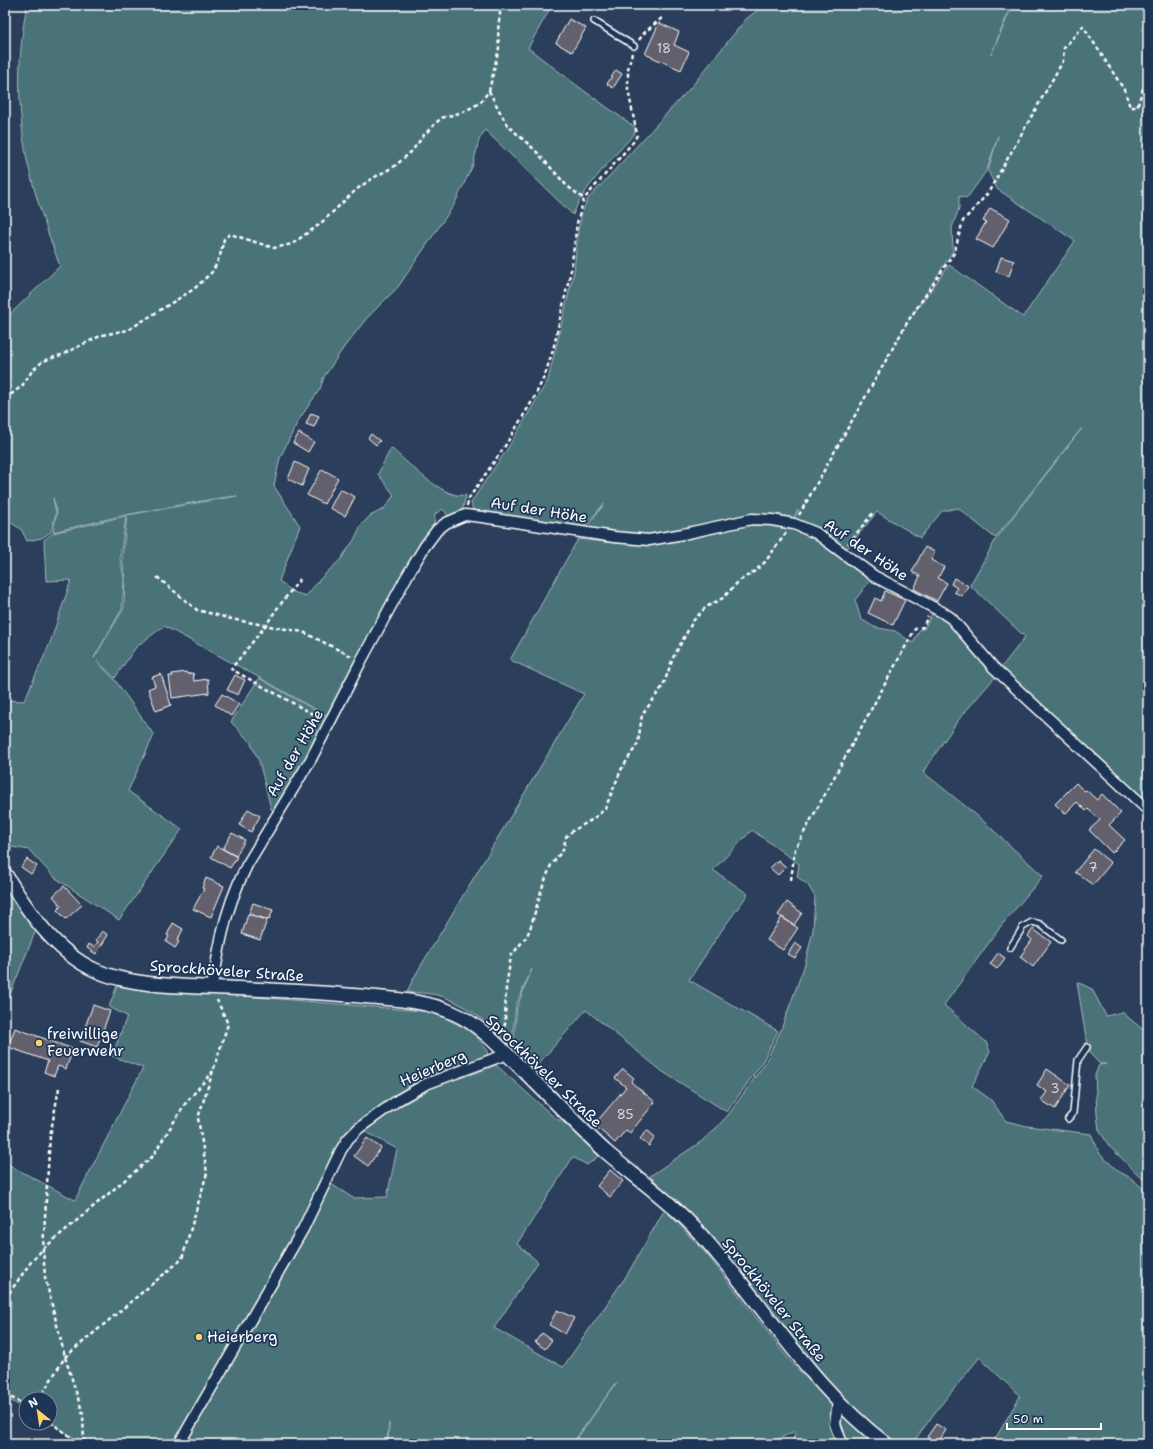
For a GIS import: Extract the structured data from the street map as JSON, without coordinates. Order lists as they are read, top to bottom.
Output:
{
  "streets": {
    "street": ["Auf der Höhe", "Sprockhöveler Straße", "Heierberg"]
  },
  "crossings": [
    ["Auf der Höhe", "Sprockhöveler Straße"],
    ["Sprockhöveler Straße", "Heierberg"]
  ],
  "places": ["freiwillige Feuerwehr", "Heierberg"],
  "house_numbers": [
    "18",
    "7",
    "3",
    "85"
  ],
  "scale_bar": "50 m",
  "north": "top left"
}
